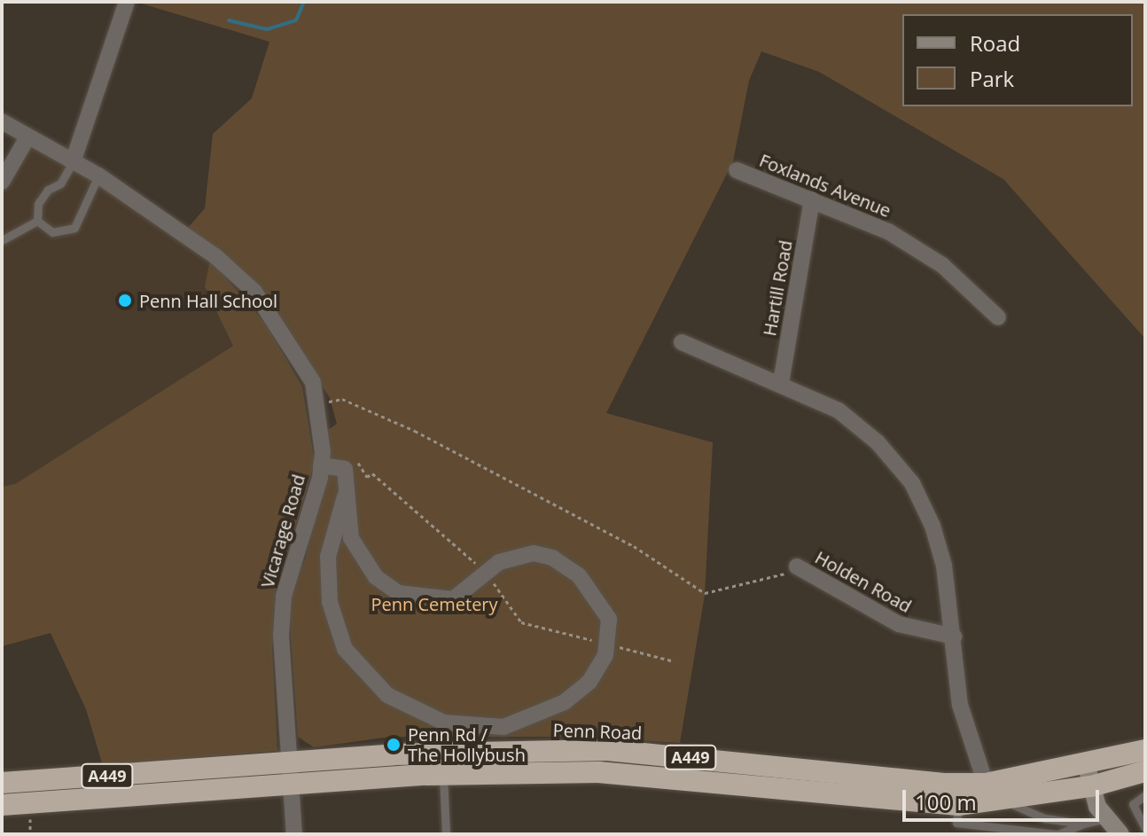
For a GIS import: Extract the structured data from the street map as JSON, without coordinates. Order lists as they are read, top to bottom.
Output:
{
  "streets": {
    "highway": ["Penn Road", "A449"],
    "street": [
      "Foxlands Avenue",
      "Hartill Road",
      "Vicarage Road",
      "Holden Road"
    ]
  },
  "crossings": [
    ["Foxlands Avenue", "Hartill Road"],
    ["Vicarage Road", "Penn Road"]
  ],
  "parks": ["Penn Cemetery"],
  "places": ["Penn Hall School", "Penn Rd / The Hollybush"],
  "legend": ["Road", "Park"],
  "scale_bar": "100 m"
}
